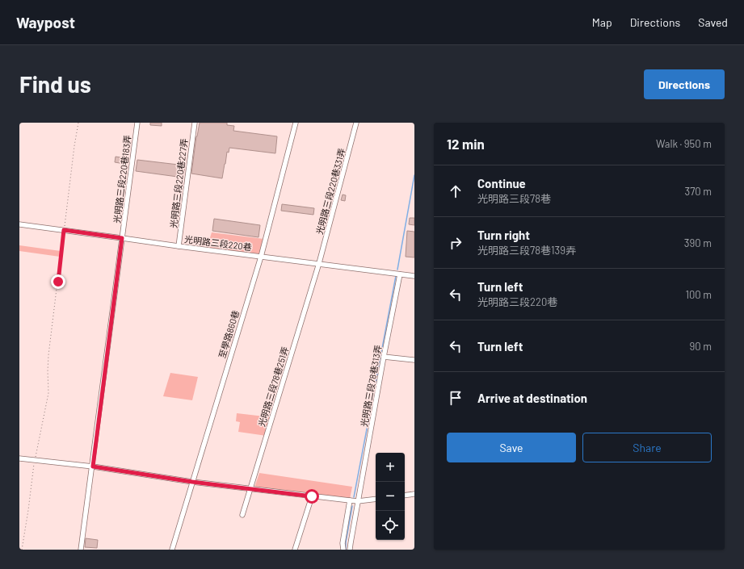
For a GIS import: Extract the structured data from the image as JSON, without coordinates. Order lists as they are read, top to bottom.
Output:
{
  "streets": {
    "street": [
      "光明路三段220巷183弄",
      "光明路三段220巷227弄",
      "光明路三段220巷331弄",
      "光明路三段220巷",
      "至學路860巷",
      "光明路三段78巷313弄",
      "光明路三段78巷251弄"
    ]
  },
  "crossings": [
    ["光明路三段220巷183弄", "光明路三段220巷"],
    ["光明路三段220巷227弄", "光明路三段220巷"],
    ["光明路三段220巷331弄", "光明路三段220巷"],
    ["光明路三段220巷331弄", "光明路三段78巷251弄"],
    ["光明路三段220巷", "至學路860巷"],
    ["光明路三段220巷", "光明路三段78巷313弄"],
    ["光明路三段220巷", "光明路三段78巷251弄"]
  ],
  "page": {
    "header": "Waypost",
    "nav": ["Map", "Directions", "Saved"],
    "buttons": [
      "Directions",
      ["Save", "Share"]
    ],
    "title": "Find us",
    "heading": ["12 min", "Walk · 950 m"],
    "list": [
      ["Continue", "光明路三段78巷", "370 m"],
      ["Turn right", "光明路三段78巷139弄", "390 m"],
      ["Turn left", "光明路三段220巷", "100 m"],
      ["Turn left", "90 m"],
      "Arrive at destination"
    ],
    "map_buttons": ["+", "−"]
  }
}
